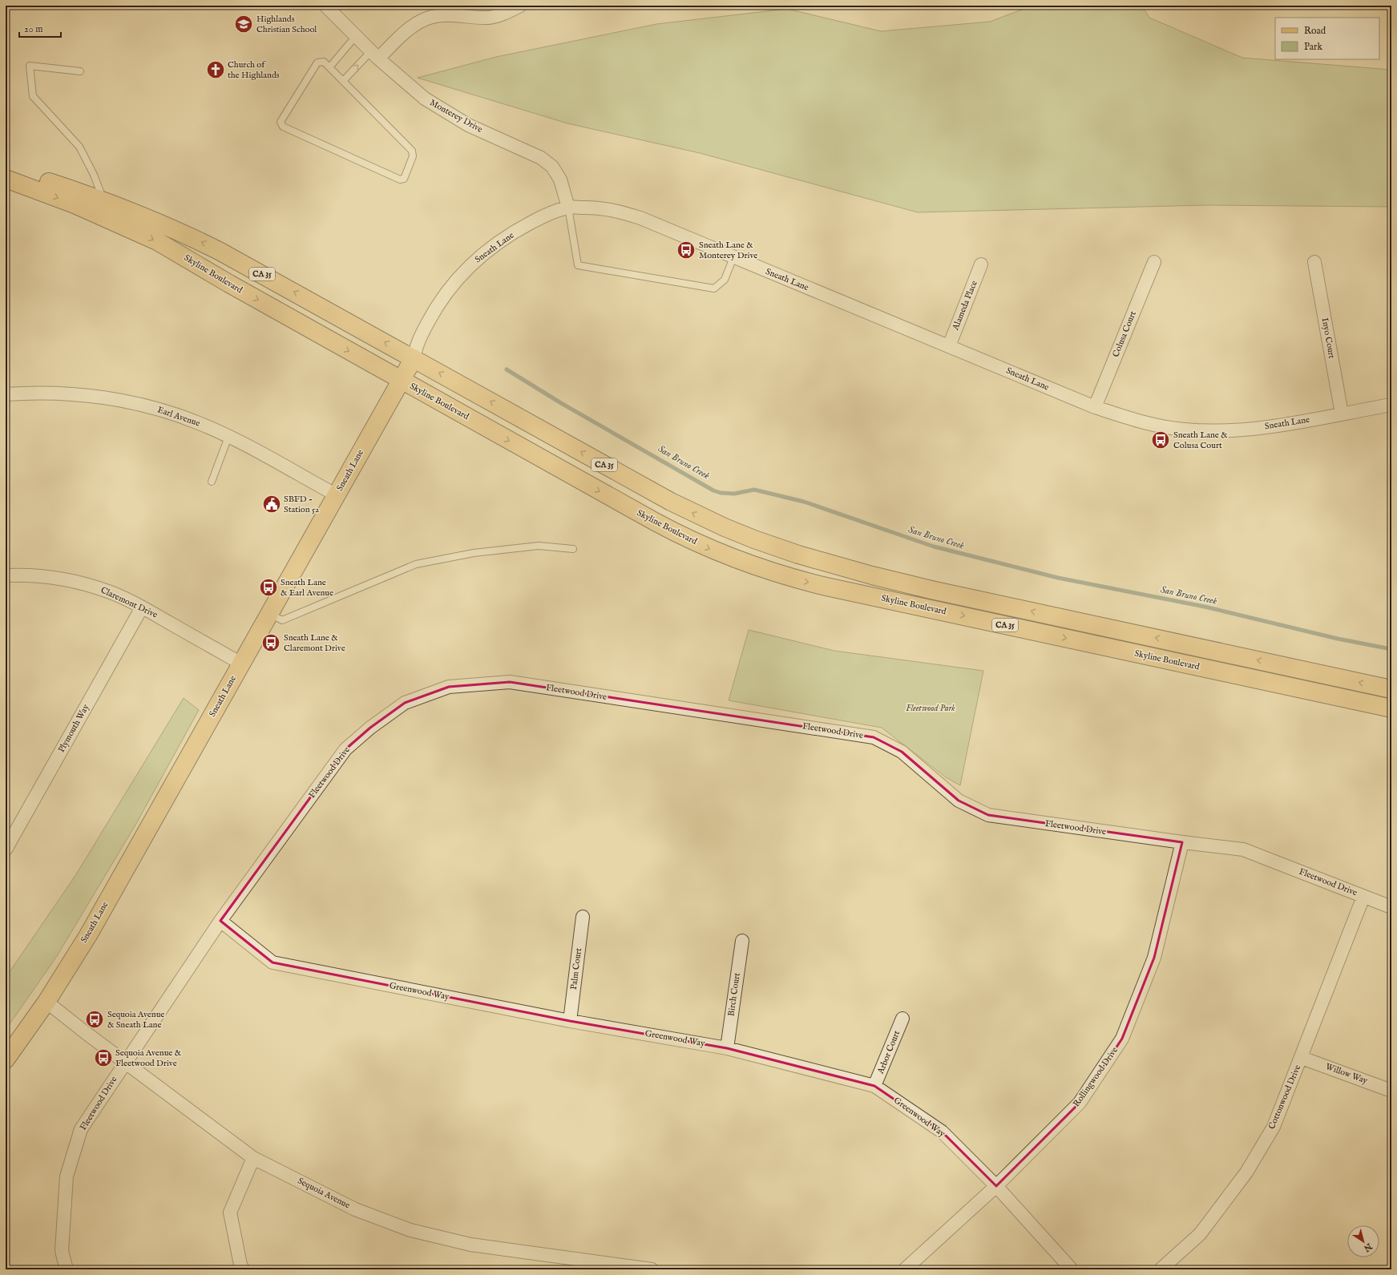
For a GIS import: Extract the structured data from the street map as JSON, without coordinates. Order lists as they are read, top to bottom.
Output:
{
  "streets": {
    "main road": ["Sneath Lane", "Skyline Boulevard", "CA 35"],
    "street": [
      "Monterey Drive",
      "Alameda Place",
      "Colusa Court",
      "Inyo Court",
      "Earl Avenue",
      "Claremont Drive",
      "Fleetwood Drive",
      "Plymouth Way",
      "Palm Court",
      "Greenwood Way",
      "Birch Court",
      "Arbor Court",
      "Willow Way",
      "Rollingwood Drive",
      "Cottonwood Drive",
      "Sequoia Avenue"
    ]
  },
  "crossings": [
    ["Monterey Drive", "Sneath Lane"],
    ["Sneath Lane", "Skyline Boulevard"],
    ["Sneath Lane", "CA 35"],
    ["Sneath Lane", "Alameda Place"],
    ["Sneath Lane", "Colusa Court"],
    ["Sneath Lane", "Inyo Court"],
    ["Sneath Lane", "Earl Avenue"],
    ["Sneath Lane", "Claremont Drive"],
    ["Sneath Lane", "Sequoia Avenue"],
    ["Claremont Drive", "Plymouth Way"],
    ["Fleetwood Drive", "Greenwood Way"],
    ["Fleetwood Drive", "Rollingwood Drive"],
    ["Fleetwood Drive", "Cottonwood Drive"],
    ["Fleetwood Drive", "Sequoia Avenue"],
    ["Palm Court", "Greenwood Way"],
    ["Greenwood Way", "Birch Court"],
    ["Greenwood Way", "Arbor Court"],
    ["Greenwood Way", "Rollingwood Drive"],
    ["Willow Way", "Cottonwood Drive"]
  ],
  "water": ["San Bruno Creek"],
  "parks": ["Fleetwood Park"],
  "places": {
    "school or university": ["Highlands Christian School"],
    "church": ["Church of the Highlands"],
    "bus stop": [
      "Sneath Lane & Monterey Drive",
      "Sneath Lane & Colusa Court",
      "Sneath Lane & Earl Avenue",
      "Sneath Lane & Claremont Drive",
      "Sequoia Avenue & Sneath Lane",
      "Sequoia Avenue & Fleetwood Drive"
    ],
    "public building": ["SBFD - Station 52"]
  },
  "legend": ["Road", "Park"],
  "scale_bar": "20 m",
  "north": "bottom right"
}
